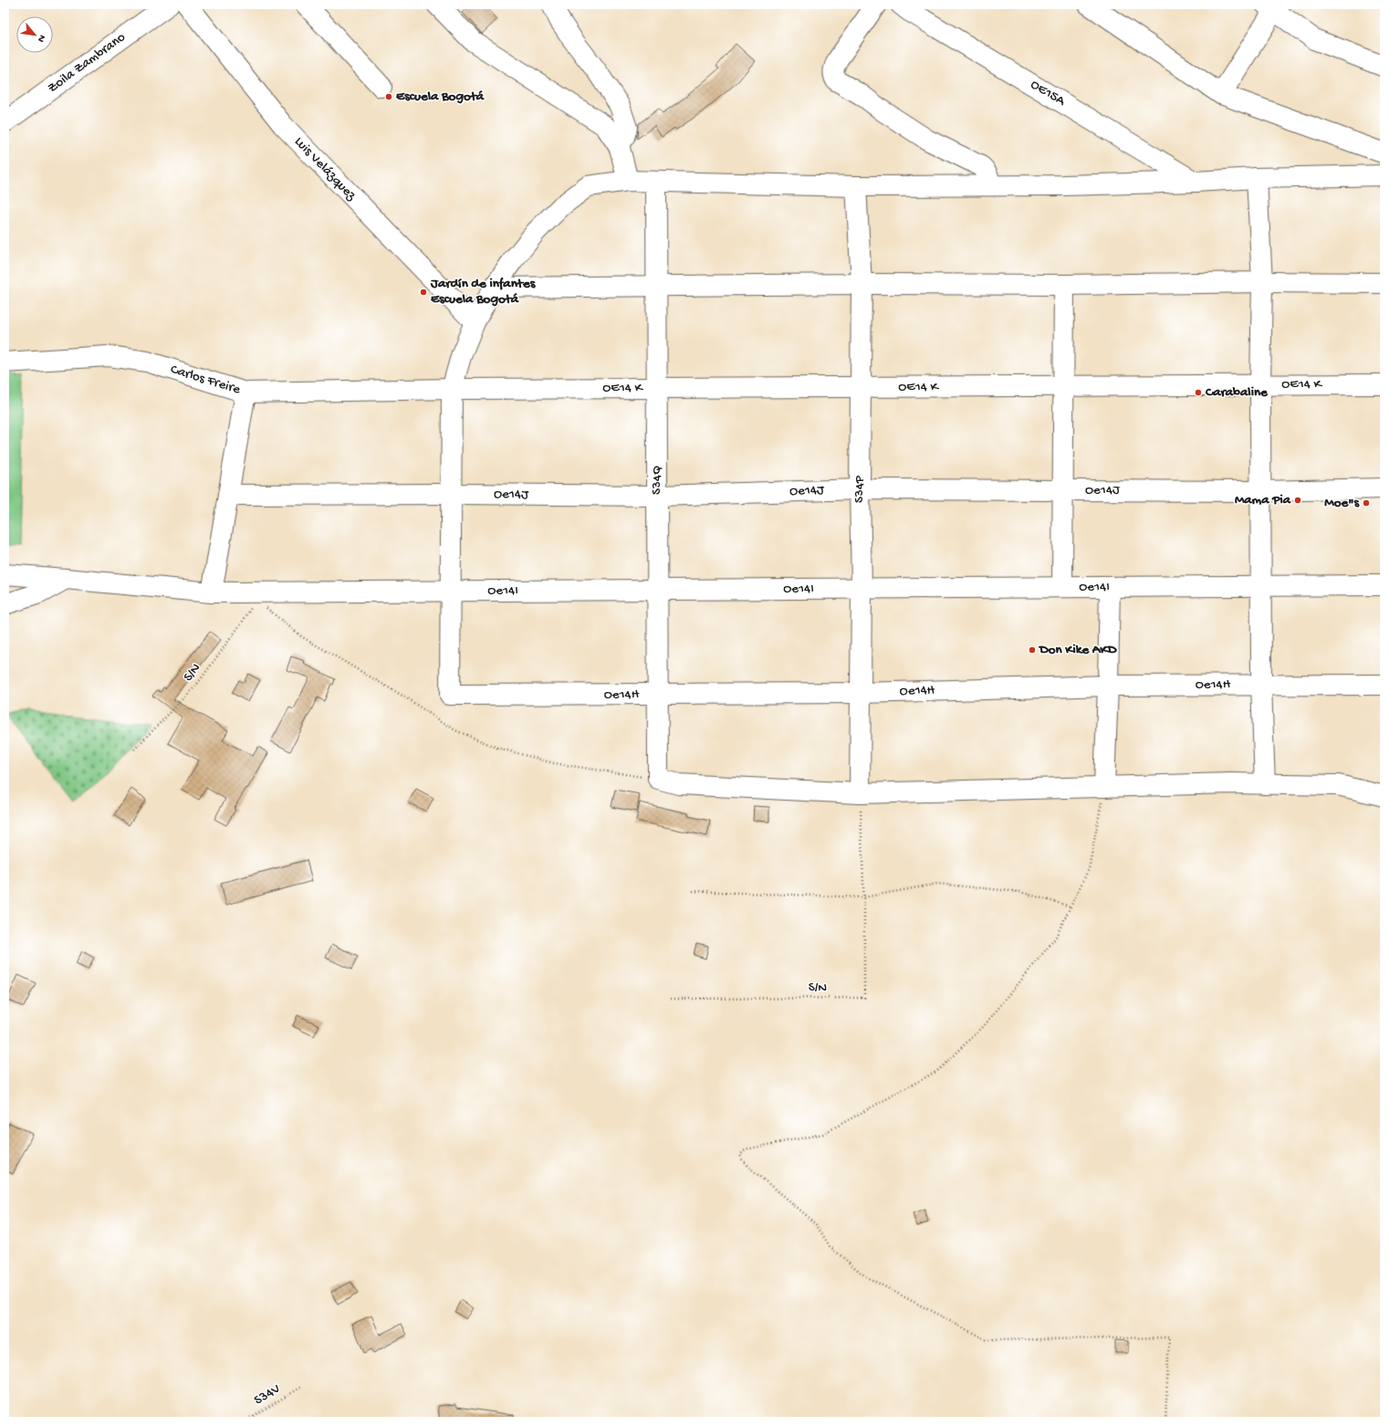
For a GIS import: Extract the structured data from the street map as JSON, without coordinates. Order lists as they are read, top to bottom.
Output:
{
  "streets": {
    "street": [
      "Zoila Zambrano",
      "OE15A",
      "Luis Velázquez",
      "Carlos Freire",
      "OE14 K",
      "S34Q",
      "S34P",
      "Oe14J",
      "Oe14I",
      "Oe14H"
    ],
    "path": ["S/N", "S34V"]
  },
  "crossings": [
    ["Carlos Freire", "OE14 K"],
    ["OE14 K", "S34Q"],
    ["OE14 K", "S34P"],
    ["S34Q", "Oe14J"],
    ["S34Q", "Oe14I"],
    ["S34Q", "Oe14H"],
    ["S34P", "Oe14J"],
    ["S34P", "Oe14I"],
    ["S34P", "S/N"],
    ["S34P", "Oe14H"],
    ["Oe14I", "S/N"],
    ["Oe14I", "Oe14H"]
  ],
  "places": [
    "Escuela Bogotá",
    "Jardín de infantes Escuela Bogotá",
    "Carabaline",
    "Mama Pia",
    "Moe\"s",
    "Don Kike AKD"
  ],
  "north": "bottom right"
}
